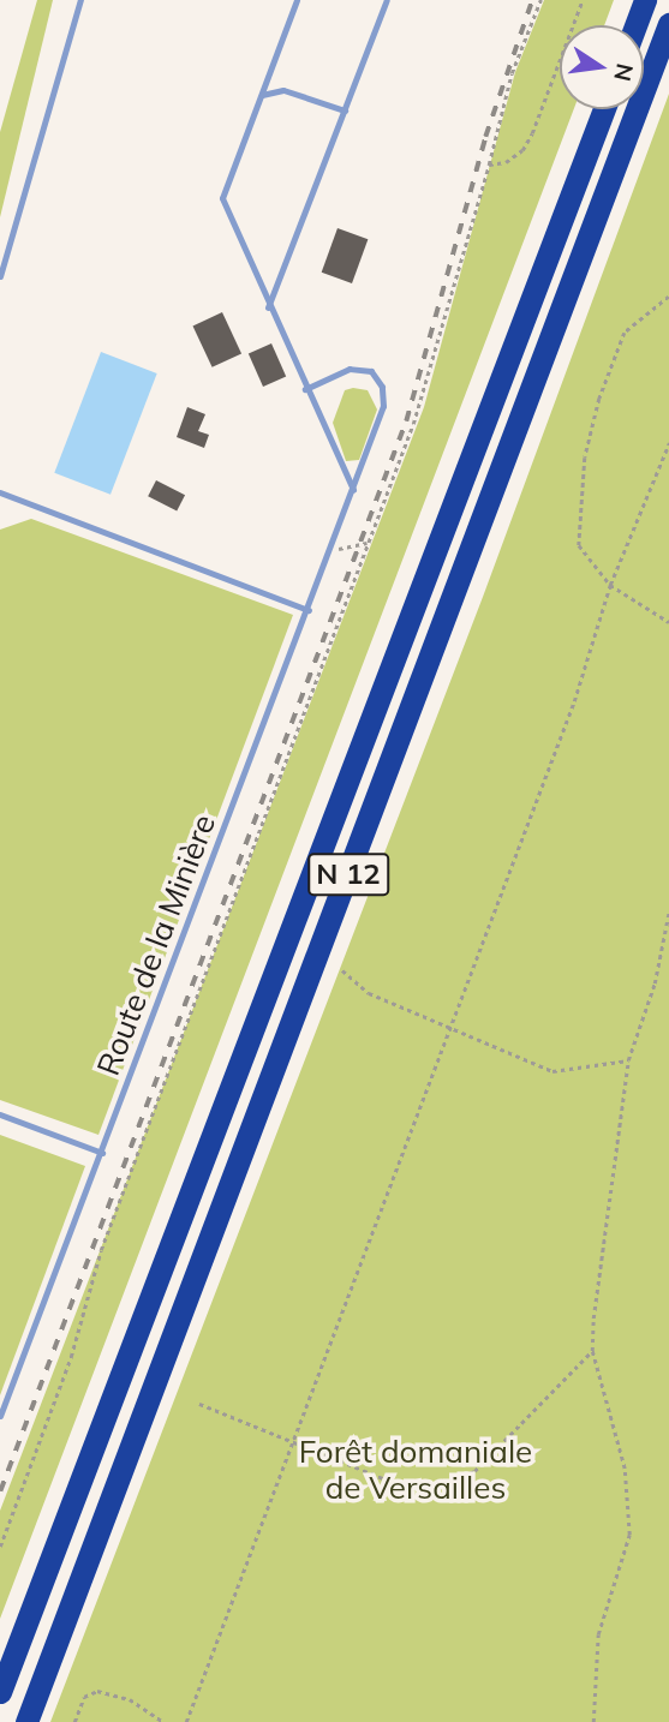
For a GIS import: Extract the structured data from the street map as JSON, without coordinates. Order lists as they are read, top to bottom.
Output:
{
  "streets": {
    "highway": ["N 12"],
    "lane": ["Route de la Minière"]
  },
  "parks": ["Forêt domaniale de Versailles"],
  "north": "right"
}
